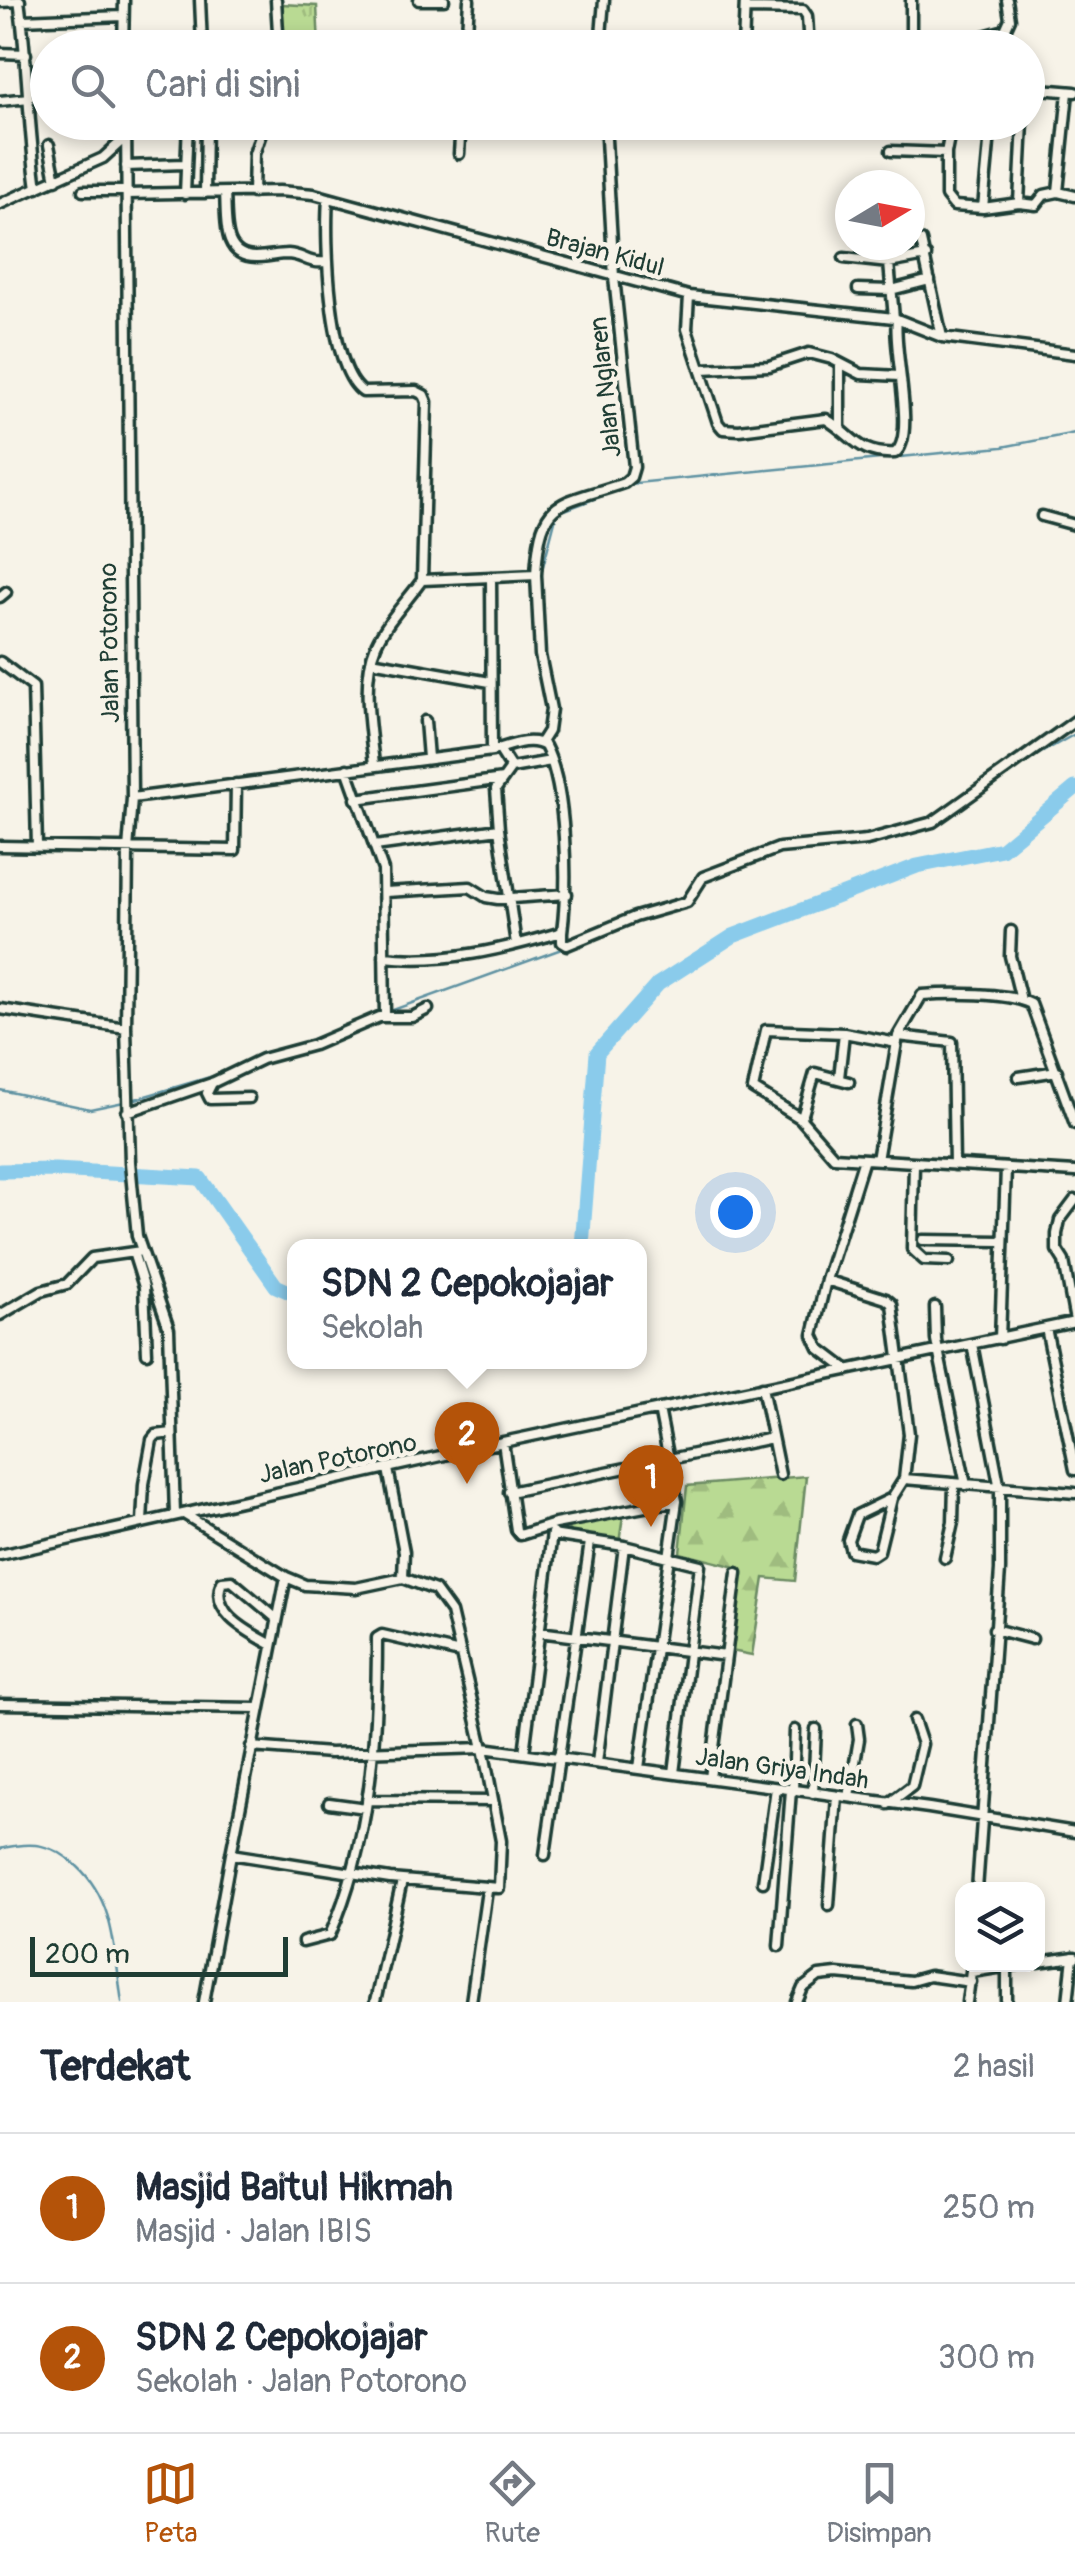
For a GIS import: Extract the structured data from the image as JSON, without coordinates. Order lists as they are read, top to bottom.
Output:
{
  "streets": {
    "street": [
      "Brajan Kidul",
      "Jalan Nglaren",
      "Jalan Potorono",
      "Jalan Griya Indah"
    ]
  },
  "crossings": [
    ["Brajan Kidul", "Jalan Nglaren"],
    ["Brajan Kidul", "Jalan Potorono"]
  ],
  "scale_bar": "200 m",
  "north": "right",
  "page": {
    "search": "Cari di sini",
    "popup": ["SDN 2 Cepokojajar", "Sekolah"],
    "pins": ["2", "1"],
    "scale": "200 m",
    "heading": ["Terdekat", "2 hasil"],
    "list": [
      {
        "mark": "1",
        "name": "Masjid Baitul Hikmah",
        "note": "Masjid · Jalan IBIS",
        "value": "250 m"
      },
      {
        "mark": "2",
        "name": "SDN 2 Cepokojajar",
        "note": "Sekolah · Jalan Potorono",
        "value": "300 m"
      }
    ],
    "nav": ["Peta", "Rute", "Disimpan"]
  }
}
